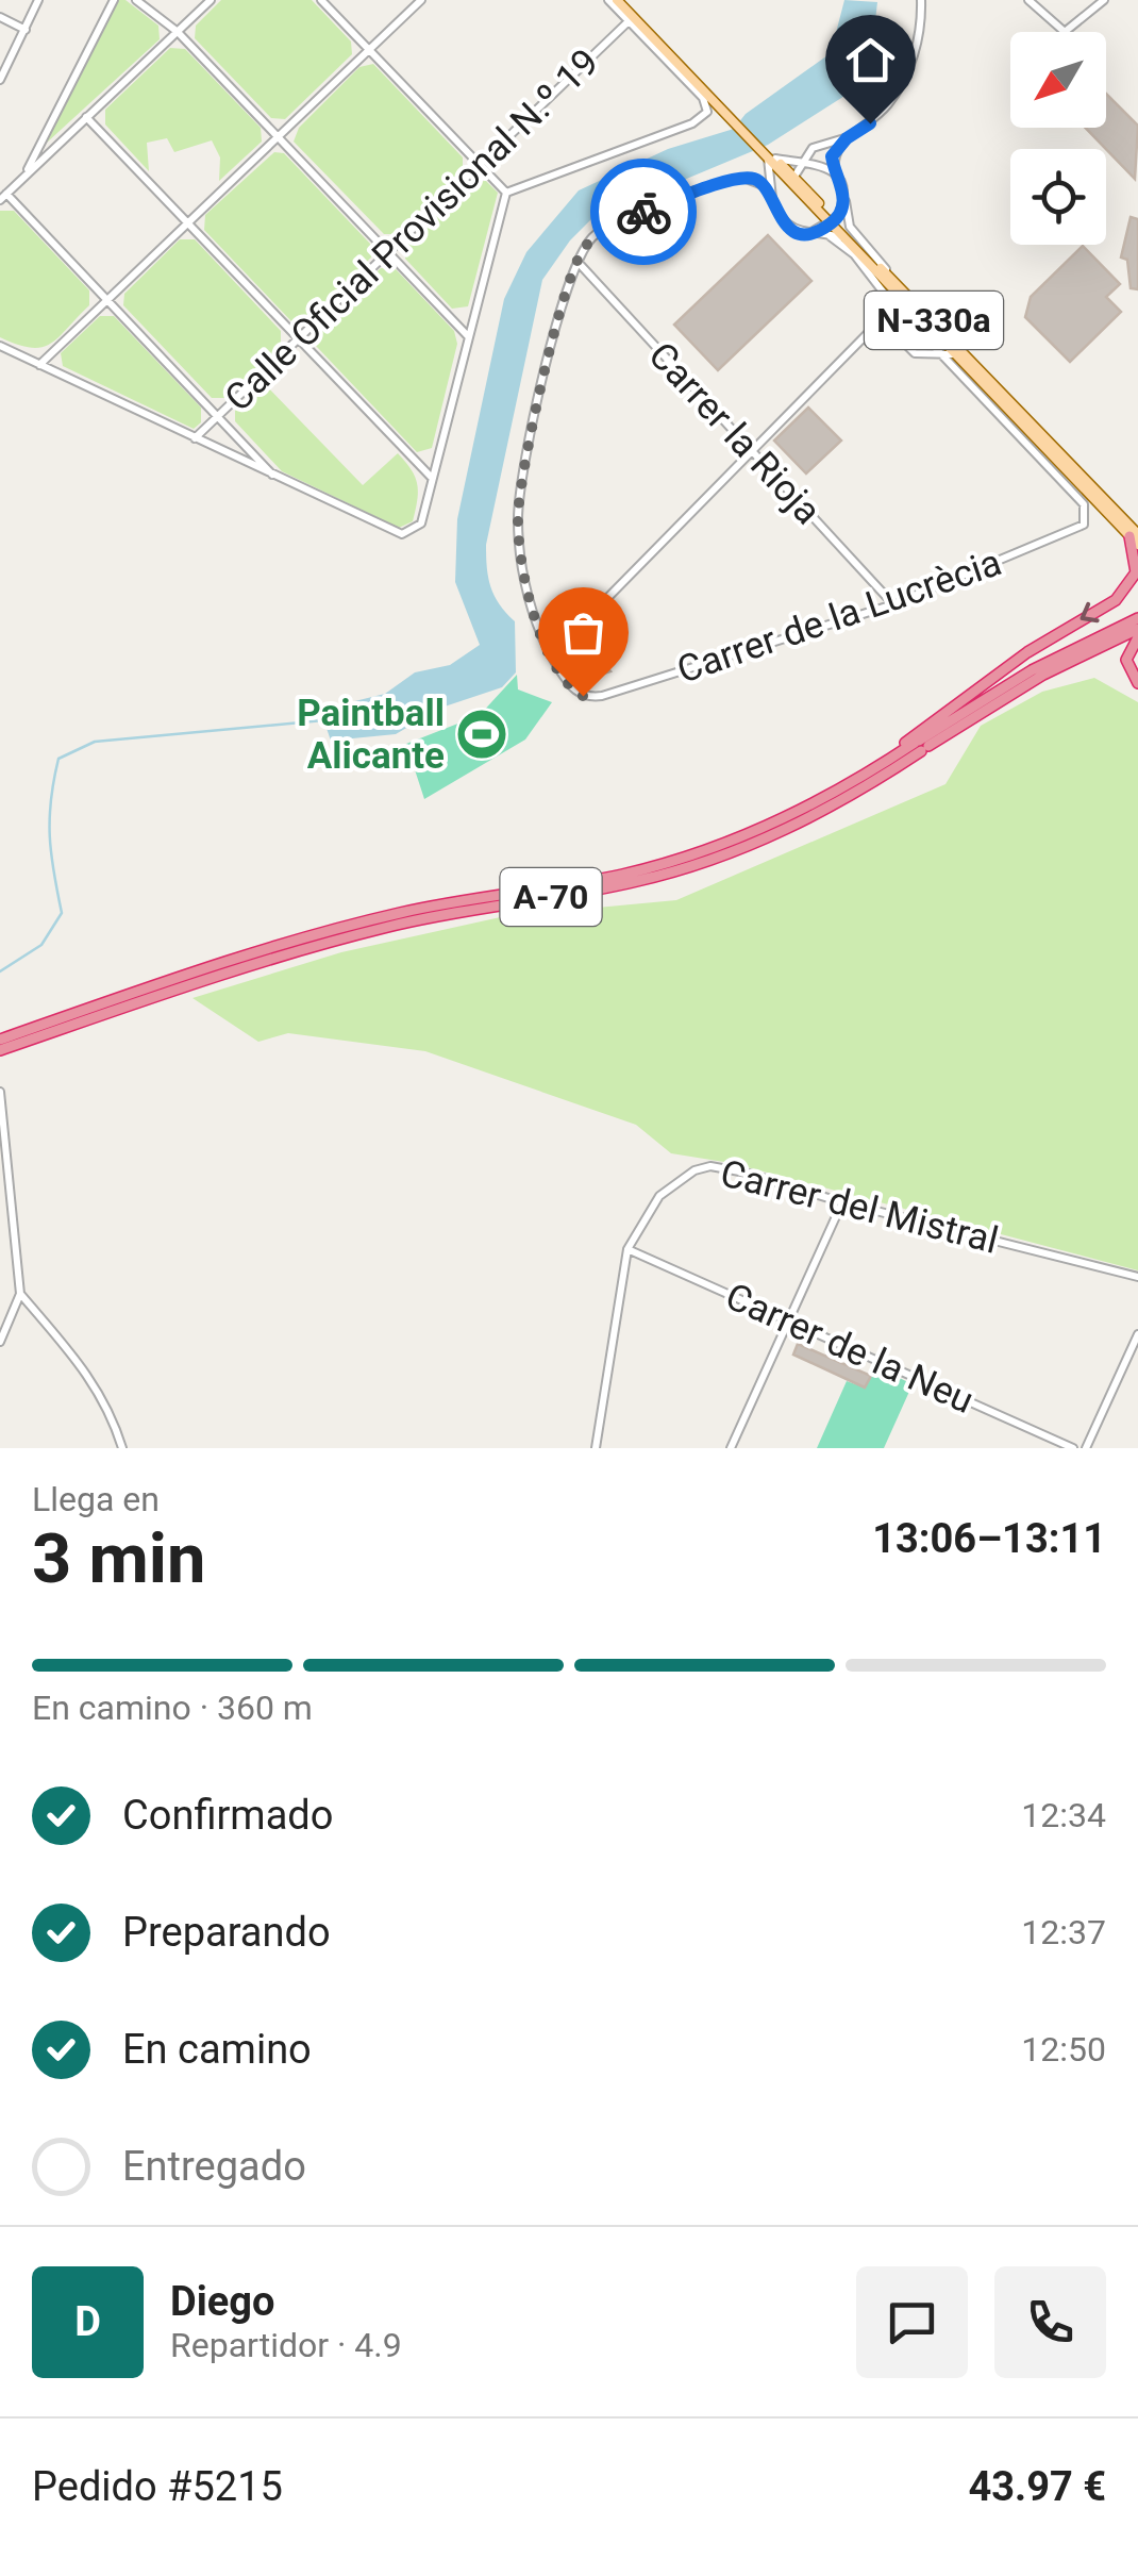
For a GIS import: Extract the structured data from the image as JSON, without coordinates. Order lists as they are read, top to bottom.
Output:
{
  "streets": {
    "highway": ["A-70"],
    "main road": ["N-330a"],
    "street": [
      "Calle Oficial Provisional N.º 19",
      "Carrer la Rioja",
      "Carrer de la Lucrècia",
      "Carrer del Mistral",
      "Carrer de la Neu"
    ]
  },
  "crossings": [
    ["Carrer la Rioja", "Carrer de la Lucrècia"],
    ["Carrer del Mistral", "Carrer de la Neu"]
  ],
  "places": {
    "sports": ["Paintball Alicante"]
  },
  "north": "bottom left",
  "page": {
    "heading": ["3 min", "Llega en", "13:06–13:11"],
    "panel": [
      "Diego",
      "Repartidor · 4.9",
      "Pedido #5215",
      "43.97 €"
    ],
    "bar": "En camino · 360 m",
    "list": [
      ["Confirmado", "12:34"],
      ["Preparando", "12:37"],
      ["En camino", "12:50"],
      "Entregado"
    ],
    "round": "D"
  }
}
